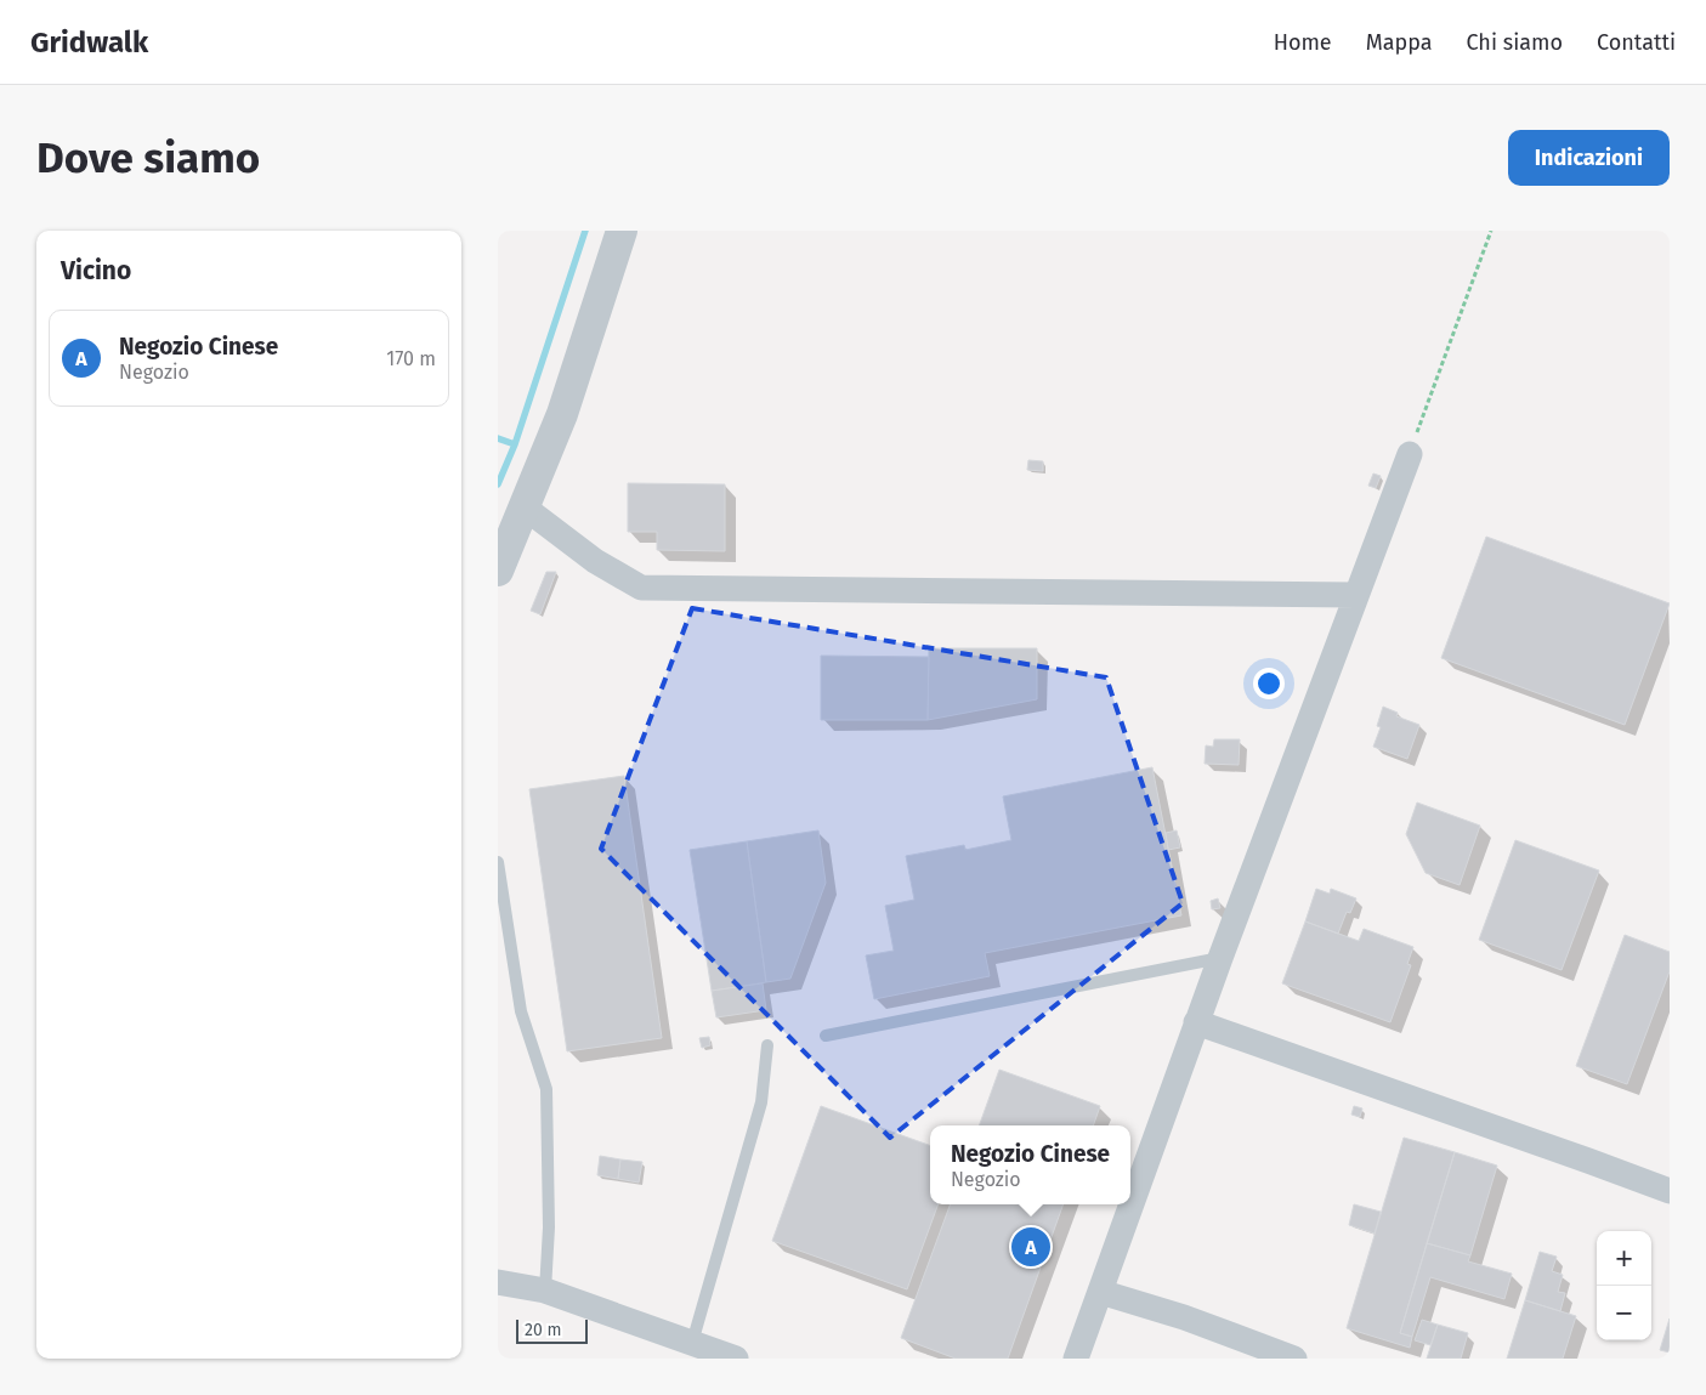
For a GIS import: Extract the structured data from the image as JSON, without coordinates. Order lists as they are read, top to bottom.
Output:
{
  "scale_bar": "20 m",
  "page": {
    "header": "Gridwalk",
    "nav": [
      "Home",
      "Mappa",
      "Chi siamo",
      "Contatti"
    ],
    "buttons": "Indicazioni",
    "title": "Dove siamo",
    "heading": "Vicino",
    "list": [
      {
        "mark": "A",
        "name": "Negozio Cinese",
        "note": "Negozio",
        "value": "170 m"
      }
    ],
    "popup": ["Negozio Cinese", "Negozio"],
    "pins": "A",
    "map_buttons": ["+", "−"],
    "scale": "20 m"
  }
}
